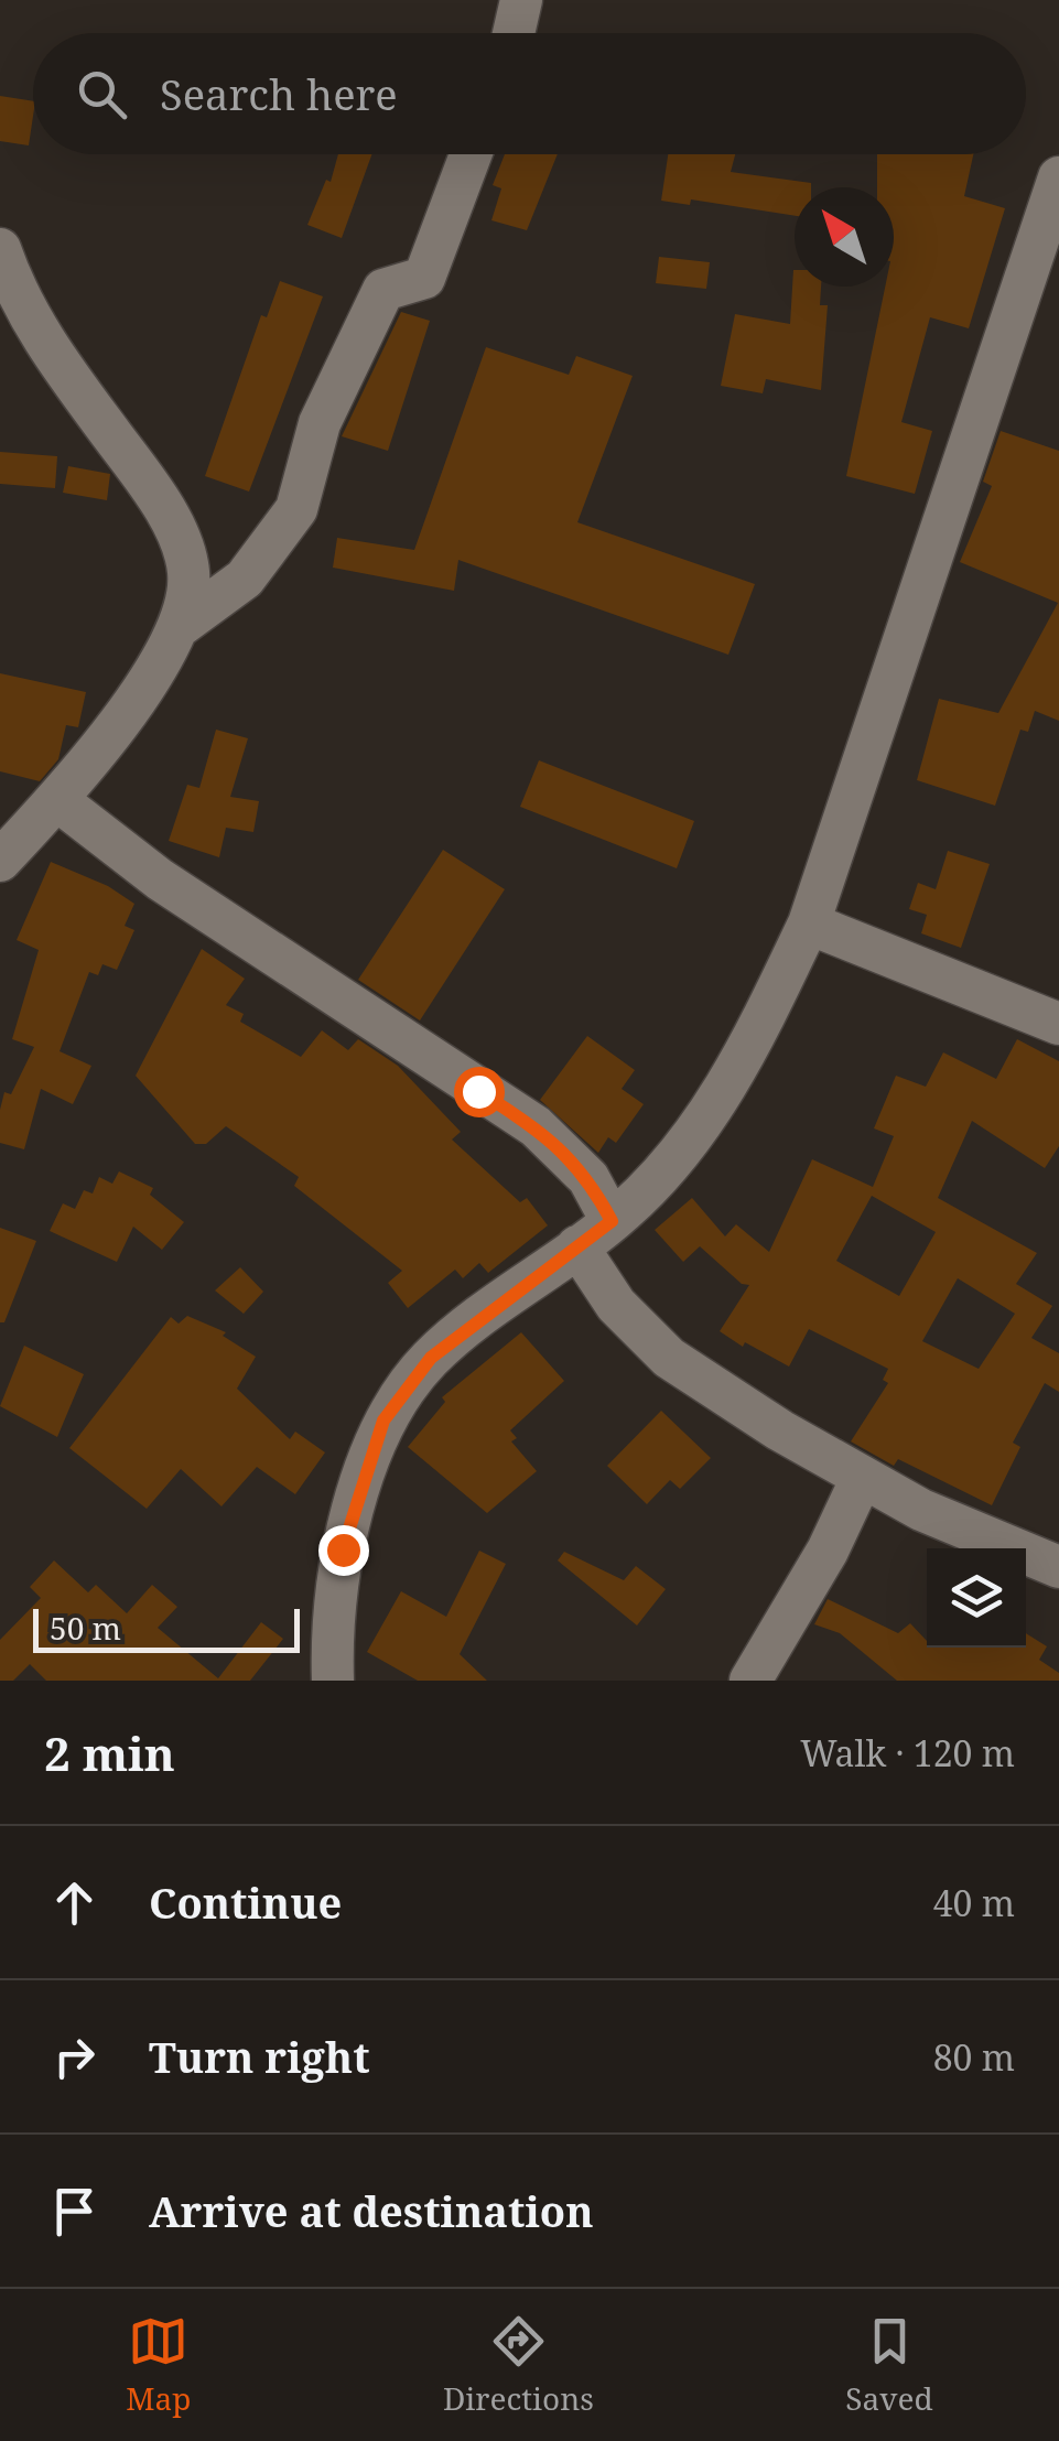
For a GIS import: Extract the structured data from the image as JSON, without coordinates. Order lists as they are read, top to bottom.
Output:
{
  "scale_bar": "50 m",
  "north": "top left",
  "page": {
    "search": "Search here",
    "scale": "50 m",
    "heading": ["2 min", "Walk · 120 m"],
    "list": [
      ["Continue", "40 m"],
      ["Turn right", "80 m"],
      "Arrive at destination"
    ],
    "nav": ["Map", "Directions", "Saved"]
  }
}
